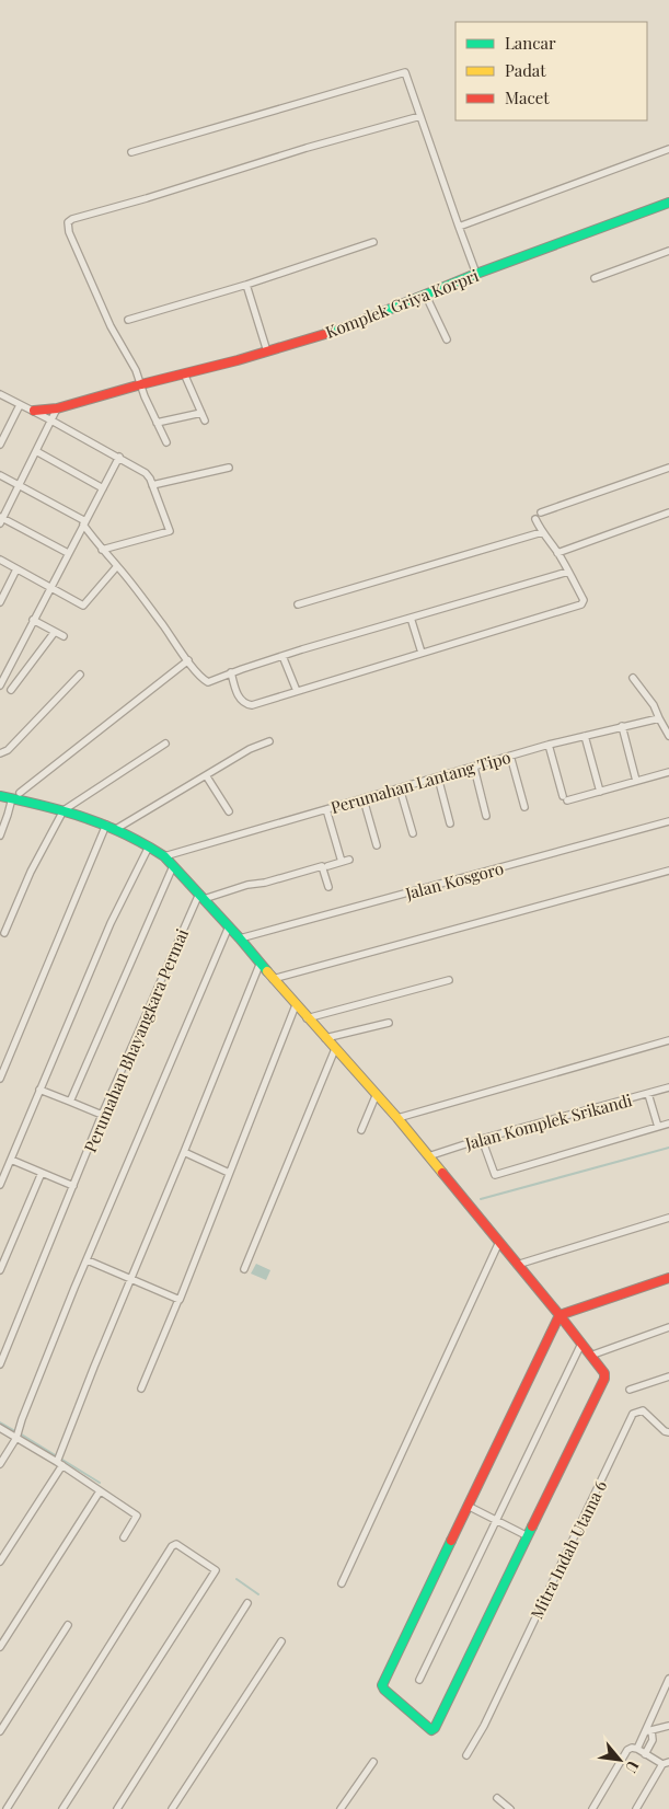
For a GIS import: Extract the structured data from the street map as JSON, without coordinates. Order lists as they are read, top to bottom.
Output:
{
  "streets": {
    "street": [
      "Komplek Griya Korpri",
      "Perumahan Lantang Tipo",
      "Jalan Kosgoro",
      "Perumahan Bhayangkara Permai",
      "Jalan Komplek Srikandi",
      "Mitra Indah Utama 6"
    ]
  },
  "legend": ["Lancar", "Padat", "Macet"],
  "north": "bottom right"
}
